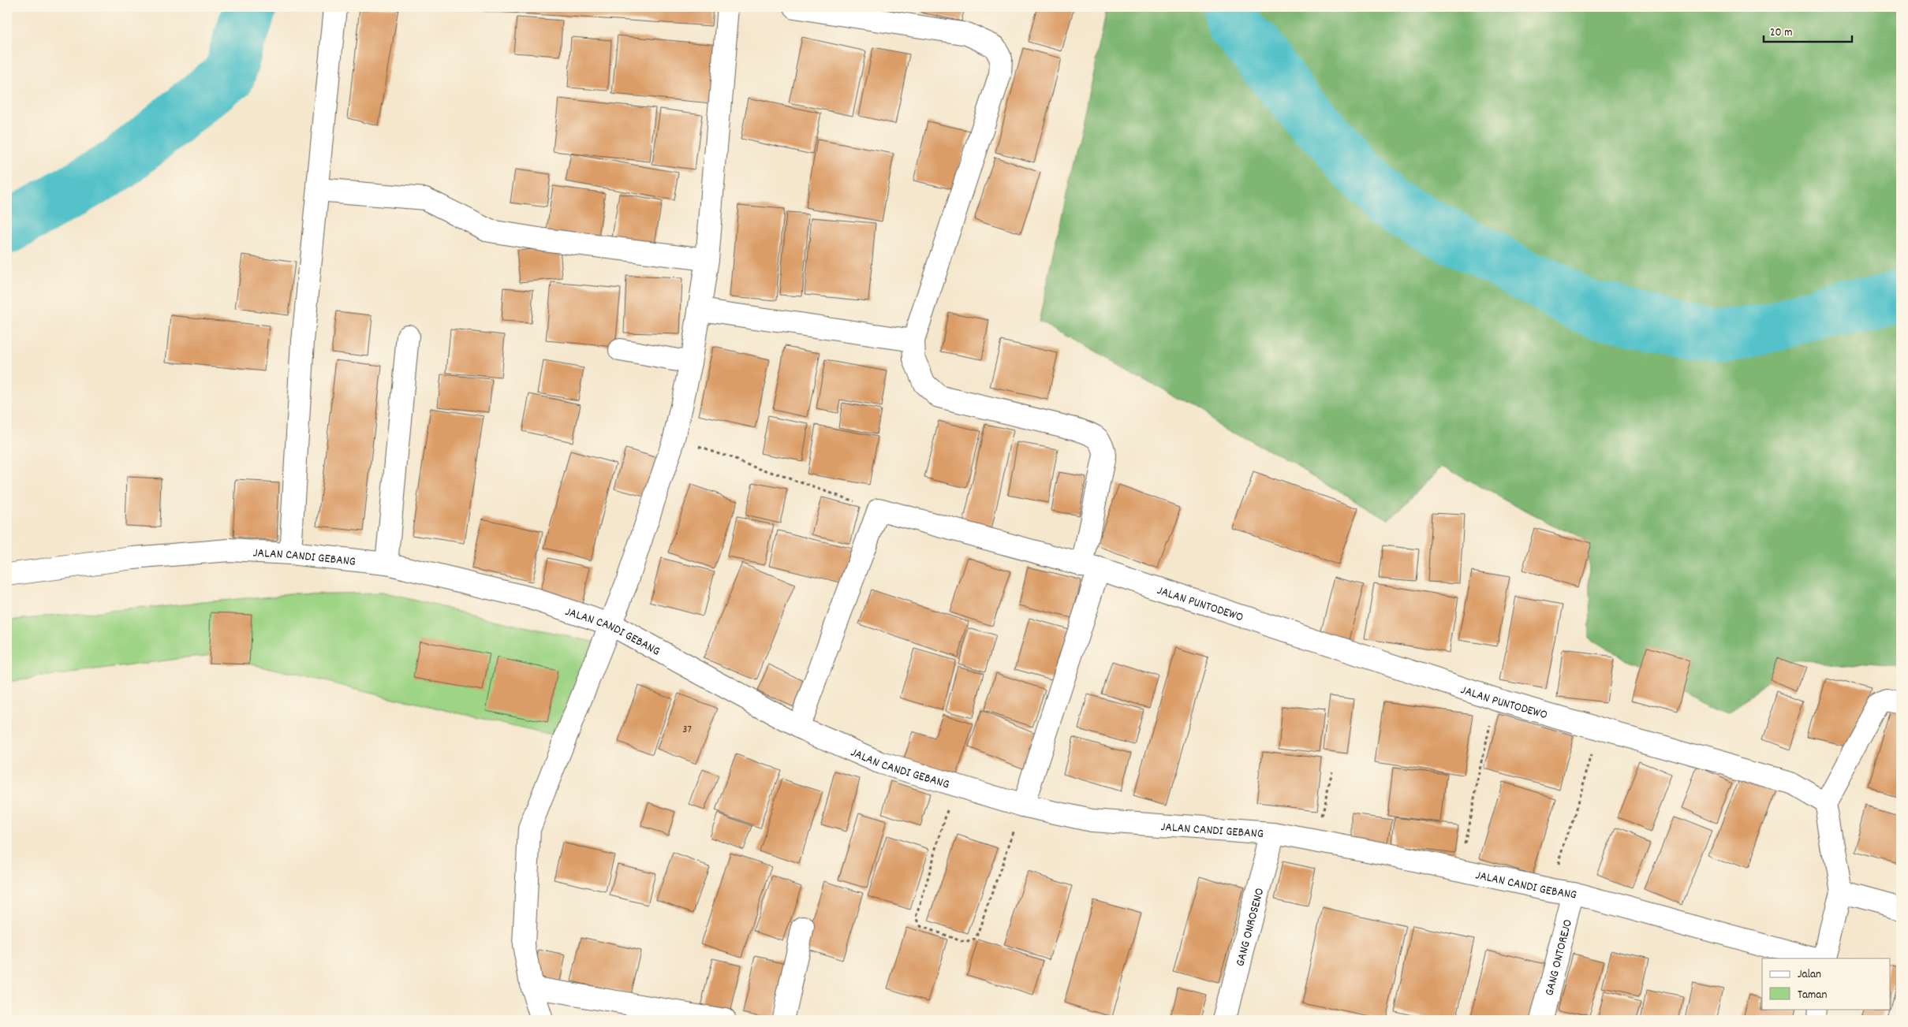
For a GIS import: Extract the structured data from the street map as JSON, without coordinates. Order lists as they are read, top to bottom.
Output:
{
  "streets": {
    "street": [
      "JALAN CANDI GEBANG",
      "JALAN PUNTODEWO",
      "GANG ONROSENO",
      "GANG ONTOREJO"
    ]
  },
  "crossings": [
    ["JALAN CANDI GEBANG", "GANG ONROSENO"],
    ["JALAN CANDI GEBANG", "GANG ONTOREJO"]
  ],
  "house_numbers": ["37"],
  "legend": ["Jalan", "Taman"],
  "scale_bar": "20 m"
}
